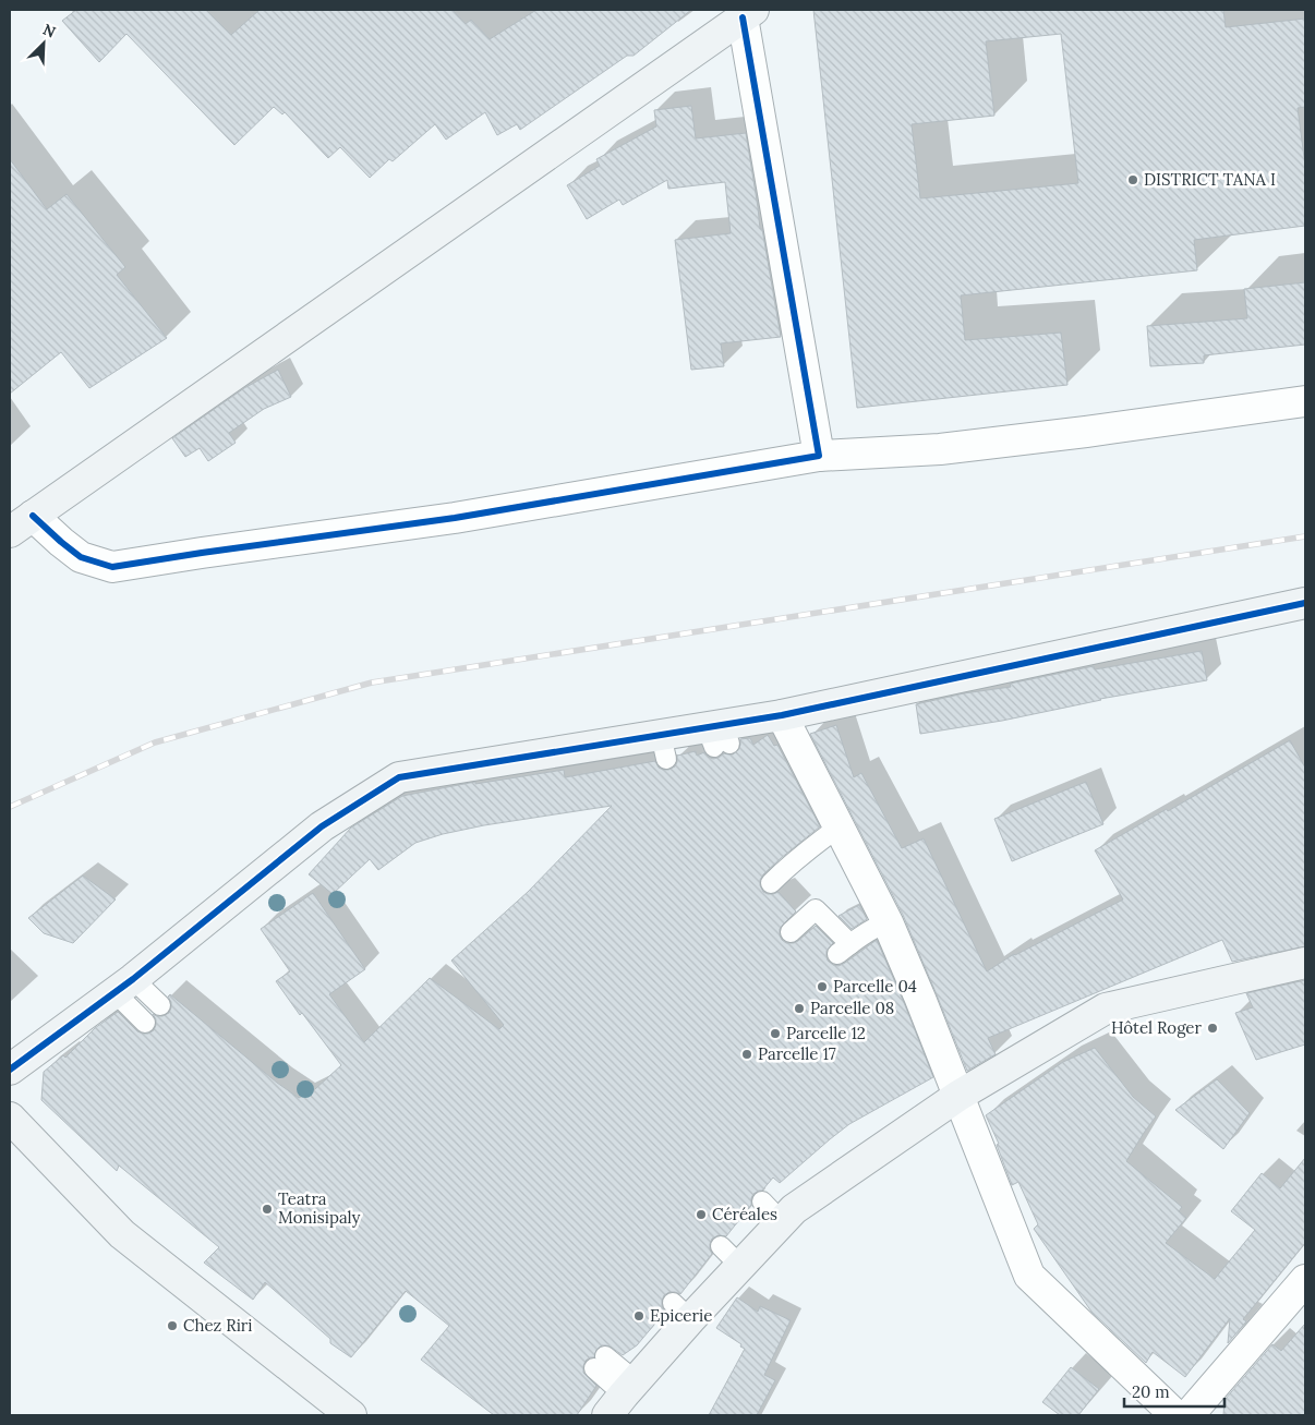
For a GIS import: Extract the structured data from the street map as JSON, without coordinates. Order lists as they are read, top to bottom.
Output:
{
  "places": [
    "DISTRICT TANA I",
    "Parcelle 04",
    "Parcelle 08",
    "Hôtel Roger",
    "Parcelle 12",
    "Parcelle 17",
    "Teatra Monisipaly",
    "Céréales",
    "Epicerie",
    "Chez Riri"
  ],
  "scale_bar": "20 m",
  "north": "top right"
}
